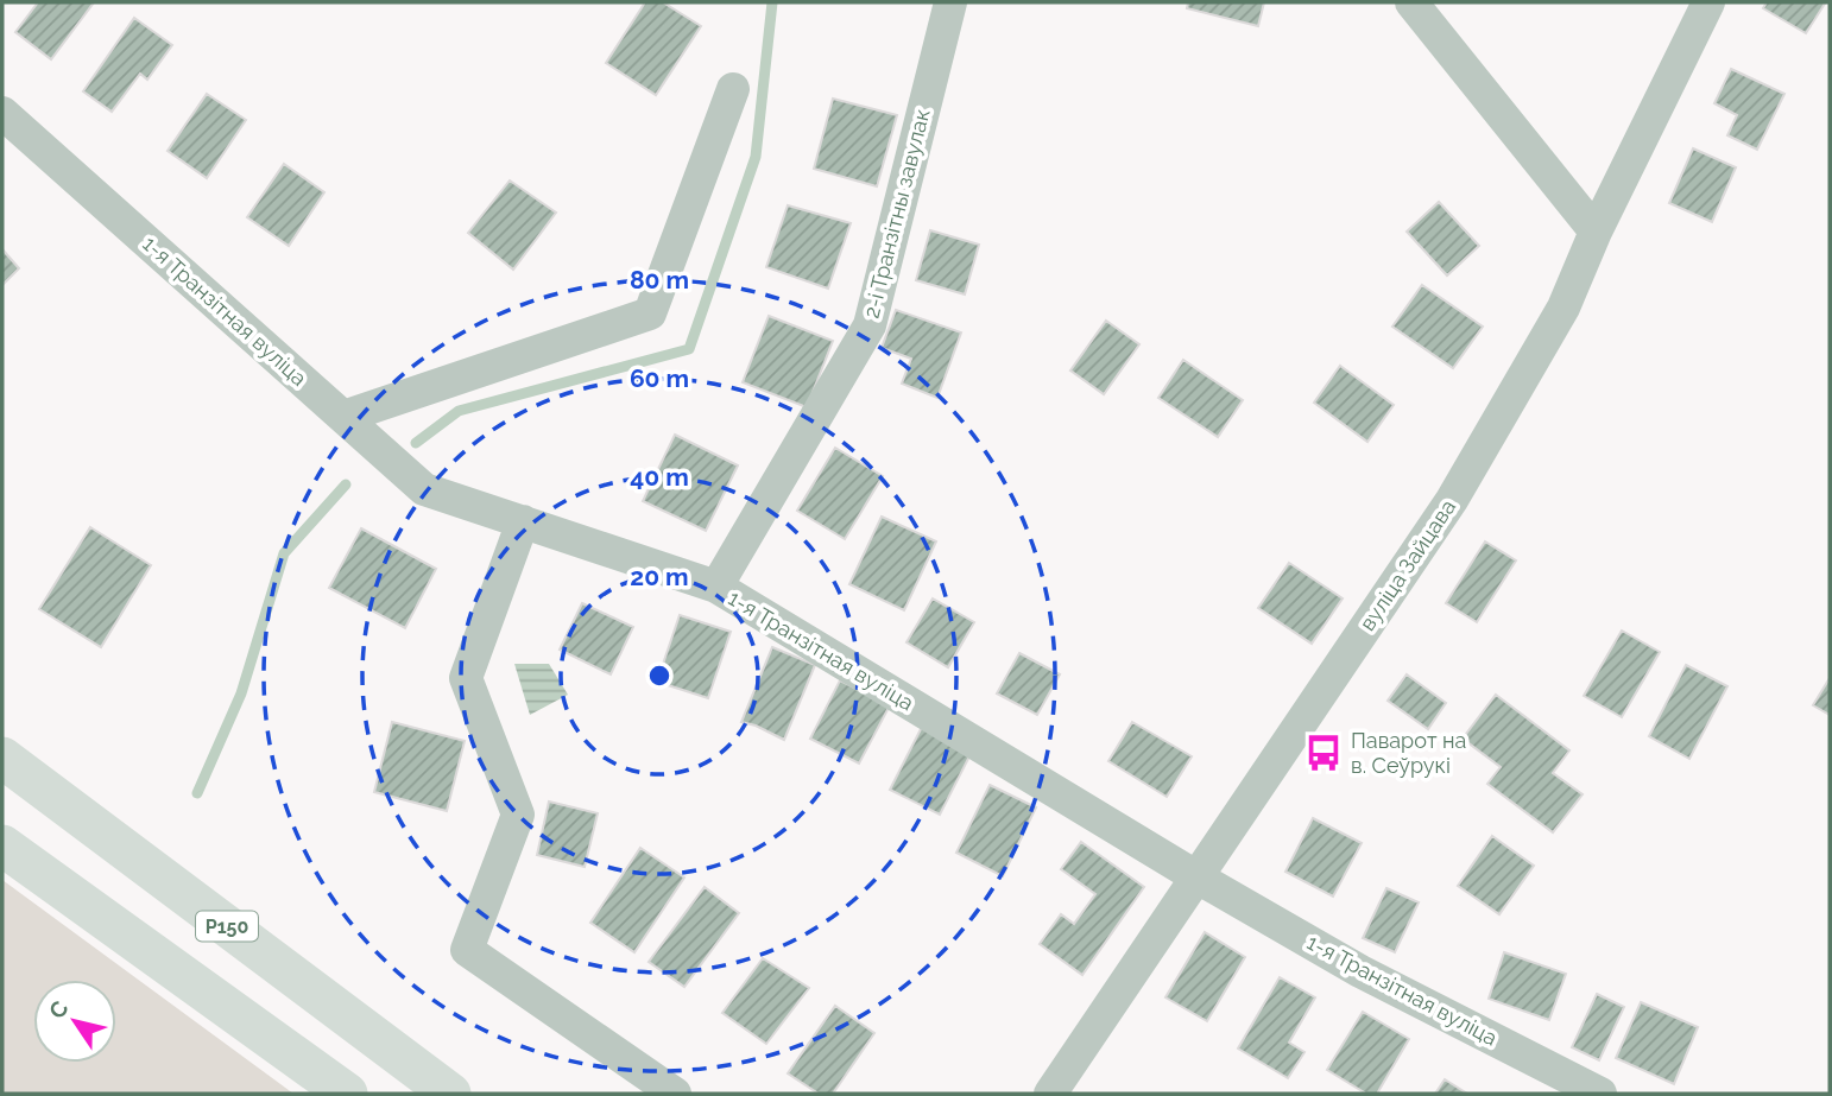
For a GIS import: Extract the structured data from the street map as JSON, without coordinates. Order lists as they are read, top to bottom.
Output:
{
  "streets": {
    "main road": ["Р150"],
    "street": ["2-і Транзітны завулак", "1-я Транзітная вуліца", "вуліца Зайцава"]
  },
  "crossings": [
    ["2-і Транзітны завулак", "1-я Транзітная вуліца"],
    ["1-я Транзітная вуліца", "вуліца Зайцава"]
  ],
  "places": {
    "bus stop": ["Паварот на в. Сеўрукі"]
  },
  "north": "top left",
  "rings": [
    "80 m",
    "60 m",
    "40 m",
    "20 m"
  ]
}
